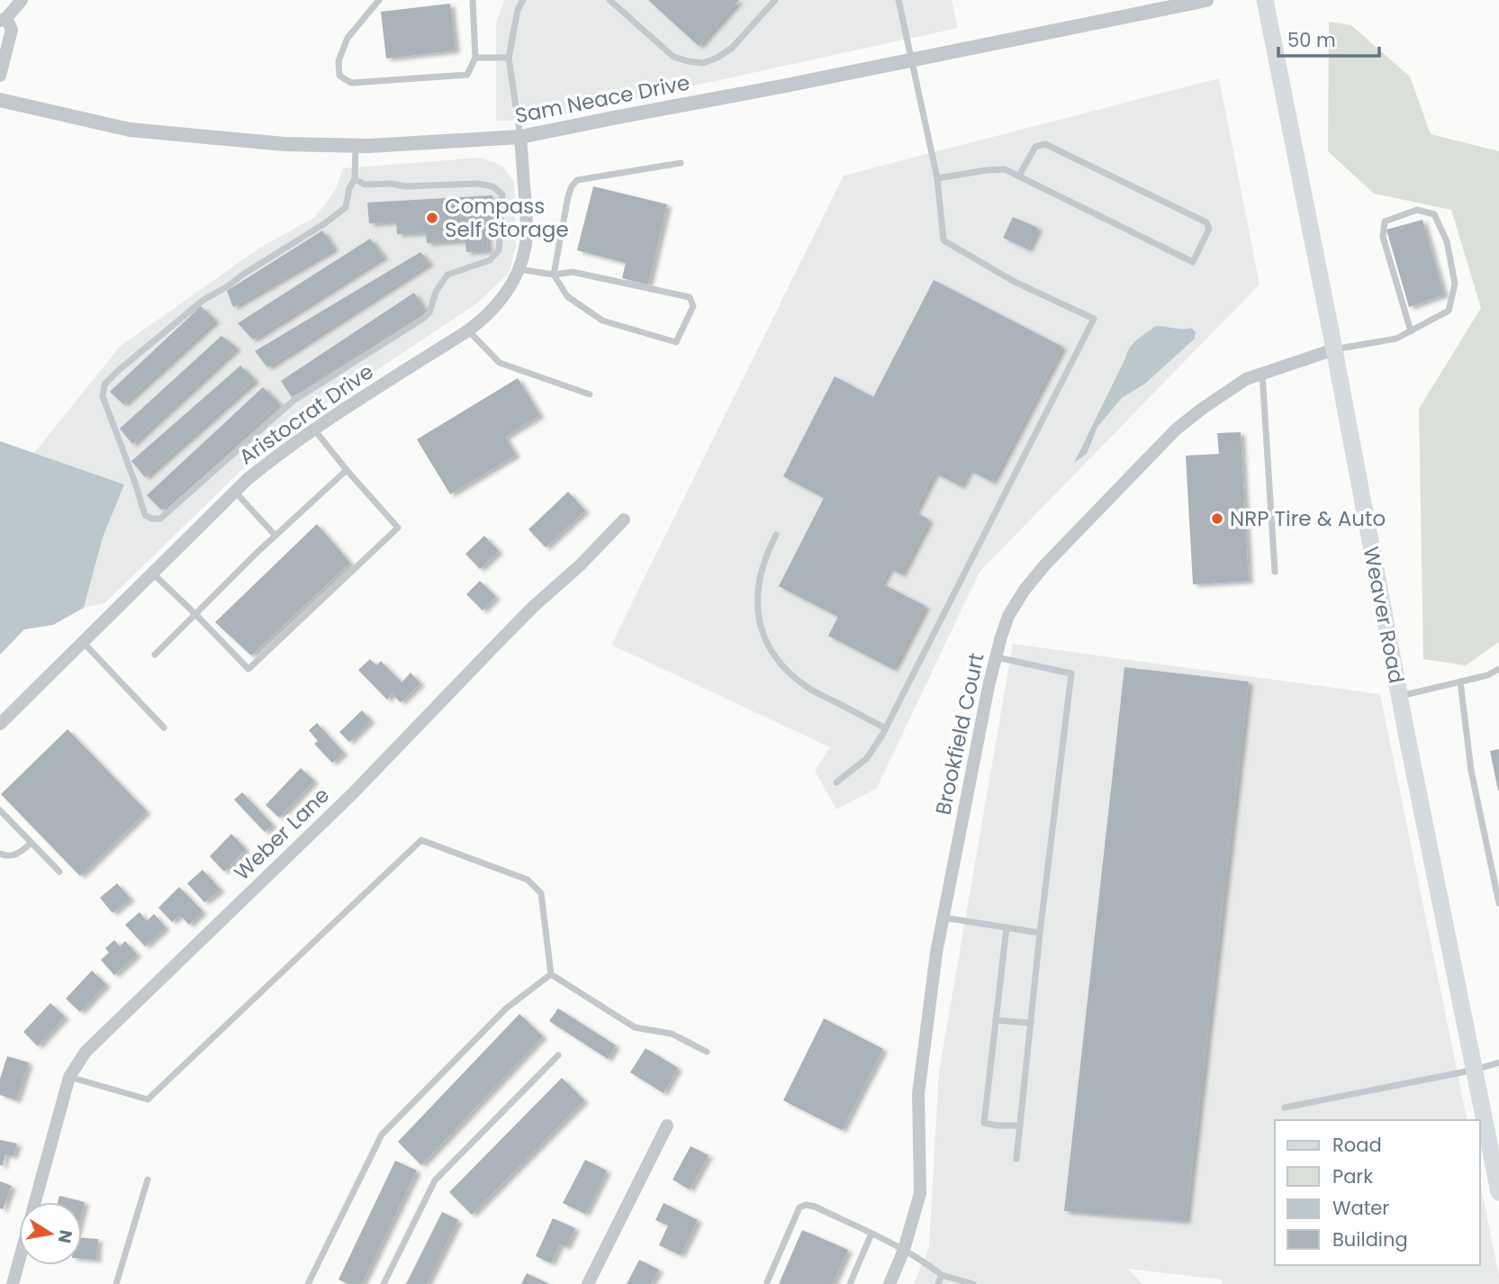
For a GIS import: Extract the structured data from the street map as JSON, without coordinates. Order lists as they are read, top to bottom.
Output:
{
  "streets": {
    "main road": ["Weaver Road"],
    "street": [
      "Sam Neace Drive",
      "Aristocrat Drive",
      "Brookfield Court",
      "Weber Lane"
    ]
  },
  "crossings": [
    ["Sam Neace Drive", "Aristocrat Drive"],
    ["Weaver Road", "Brookfield Court"]
  ],
  "places": ["Compass Self Storage", "NRP Tire & Auto"],
  "legend": [
    "Road",
    "Park",
    "Water",
    "Building"
  ],
  "scale_bar": "50 m",
  "north": "right"
}
